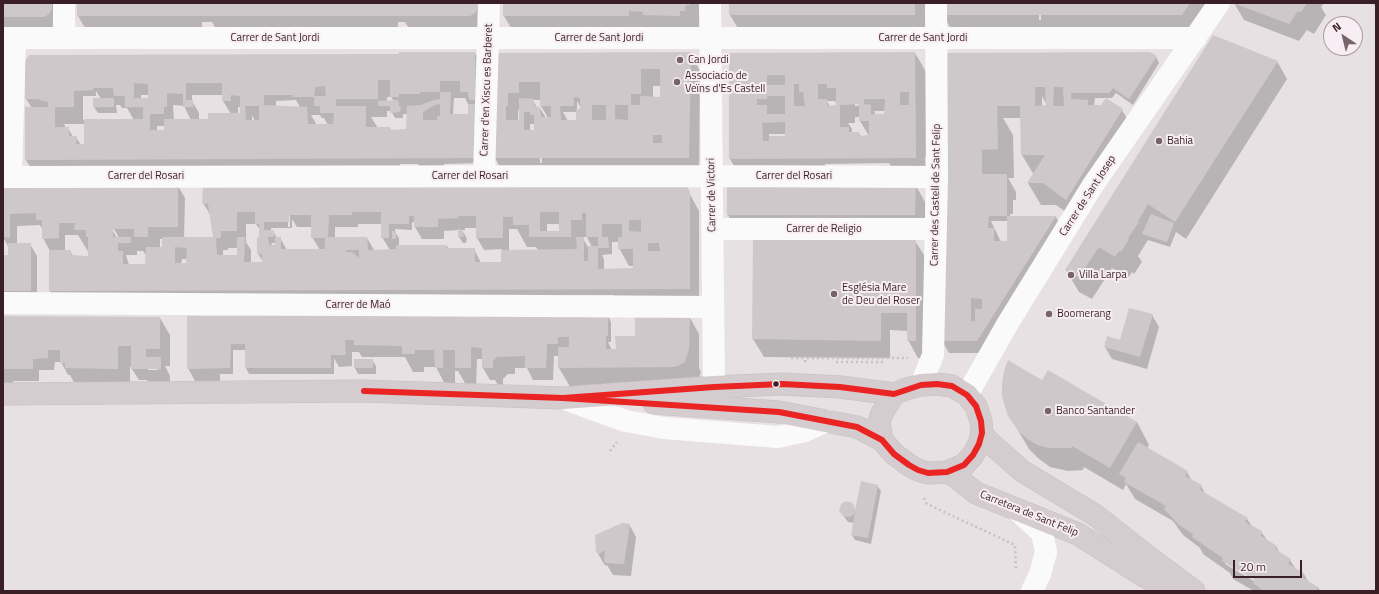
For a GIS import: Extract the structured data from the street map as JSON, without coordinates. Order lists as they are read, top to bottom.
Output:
{
  "streets": {
    "main road": ["Carretera de Sant Felip"],
    "street": [
      "Carrer de Sant Jordi",
      "Carrer d'en Xiscu es Barberet",
      "Carrer del Rosari",
      "Carrer de Victori",
      "Carrer des Castell de Sant Felip",
      "Carrer de Sant Josep",
      "Carrer de Religio",
      "Carrer de Maó"
    ]
  },
  "crossings": [
    ["Carrer de Sant Jordi", "Carrer d'en Xiscu es Barberet"],
    ["Carrer de Sant Jordi", "Carrer de Victori"],
    ["Carrer de Sant Jordi", "Carrer des Castell de Sant Felip"],
    ["Carrer de Sant Jordi", "Carrer de Sant Josep"],
    ["Carrer d'en Xiscu es Barberet", "Carrer del Rosari"],
    ["Carrer del Rosari", "Carrer de Victori"],
    ["Carrer del Rosari", "Carrer des Castell de Sant Felip"],
    ["Carrer de Victori", "Carrer de Religio"],
    ["Carrer de Victori", "Carrer de Maó"],
    ["Carrer des Castell de Sant Felip", "Carrer de Sant Josep"],
    ["Carrer des Castell de Sant Felip", "Carrer de Religio"],
    ["Carrer des Castell de Sant Felip", "Carretera de Sant Felip"],
    ["Carrer de Sant Josep", "Carretera de Sant Felip"]
  ],
  "places": [
    "Can Jordi",
    "Associacio de Veïns d'Es Castell",
    "Bahia",
    "Villa Larpa",
    "Església Mare de Deu del Roser",
    "Boomerang",
    "Banco Santander"
  ],
  "scale_bar": "20 m",
  "north": "top left"
}
